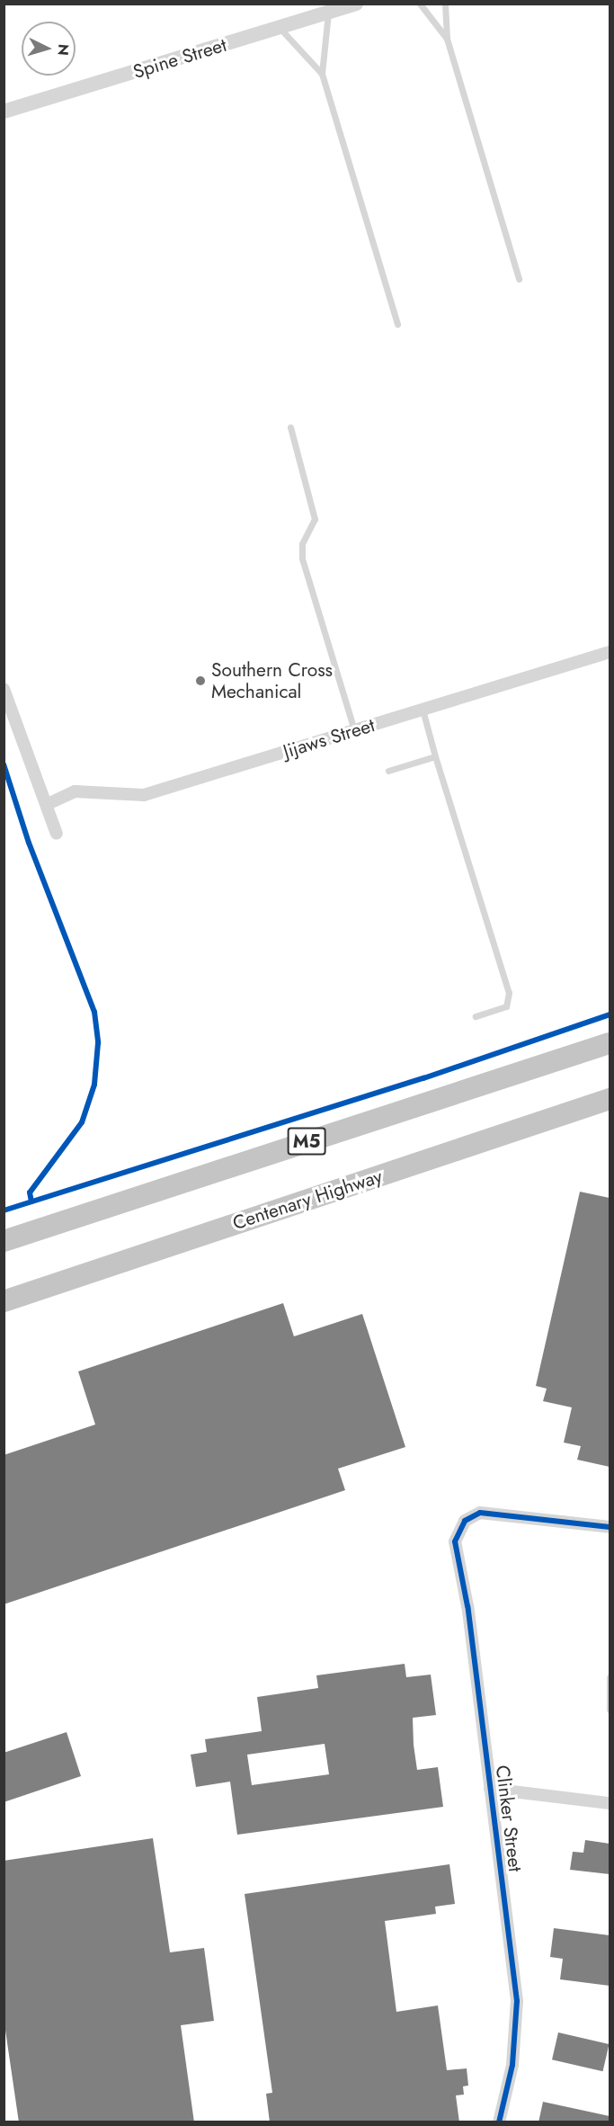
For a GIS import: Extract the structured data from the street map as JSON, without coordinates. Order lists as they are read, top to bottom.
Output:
{
  "streets": {
    "highway": ["M5", "Centenary Highway"],
    "street": ["Spine Street", "Jijaws Street", "Clinker Street"]
  },
  "places": ["Southern Cross Mechanical"],
  "north": "right"
}
